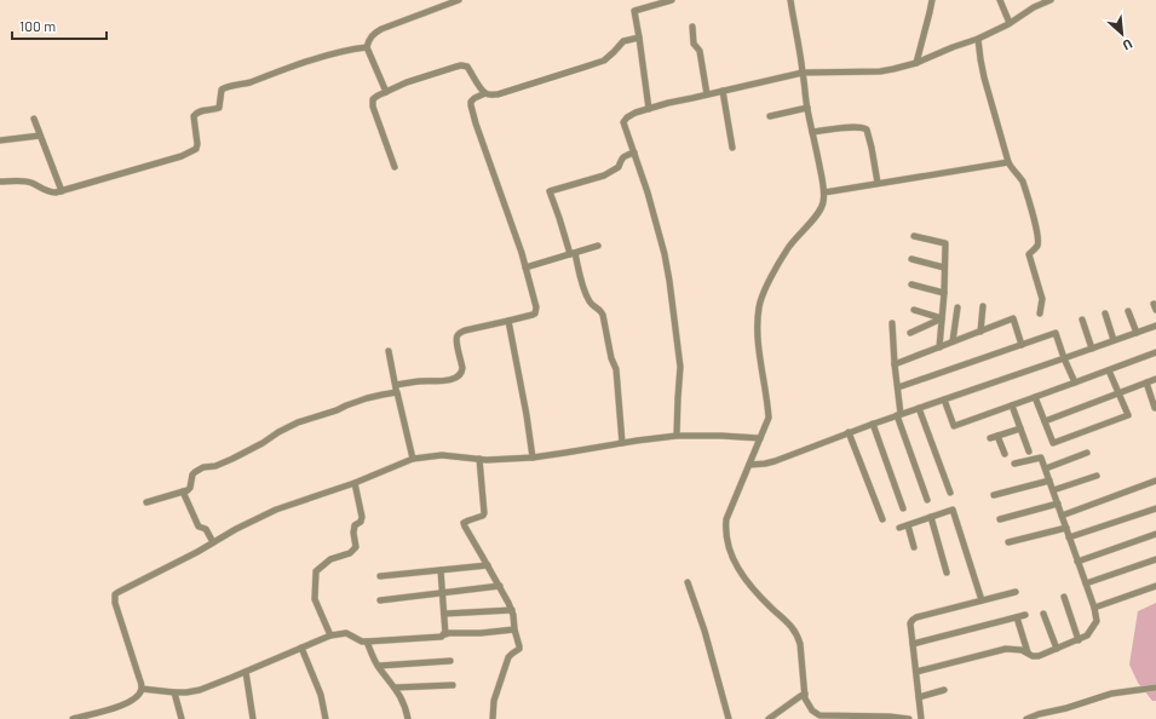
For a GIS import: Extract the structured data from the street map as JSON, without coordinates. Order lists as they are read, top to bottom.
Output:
{
  "scale_bar": "100 m",
  "north": "bottom right"
}
